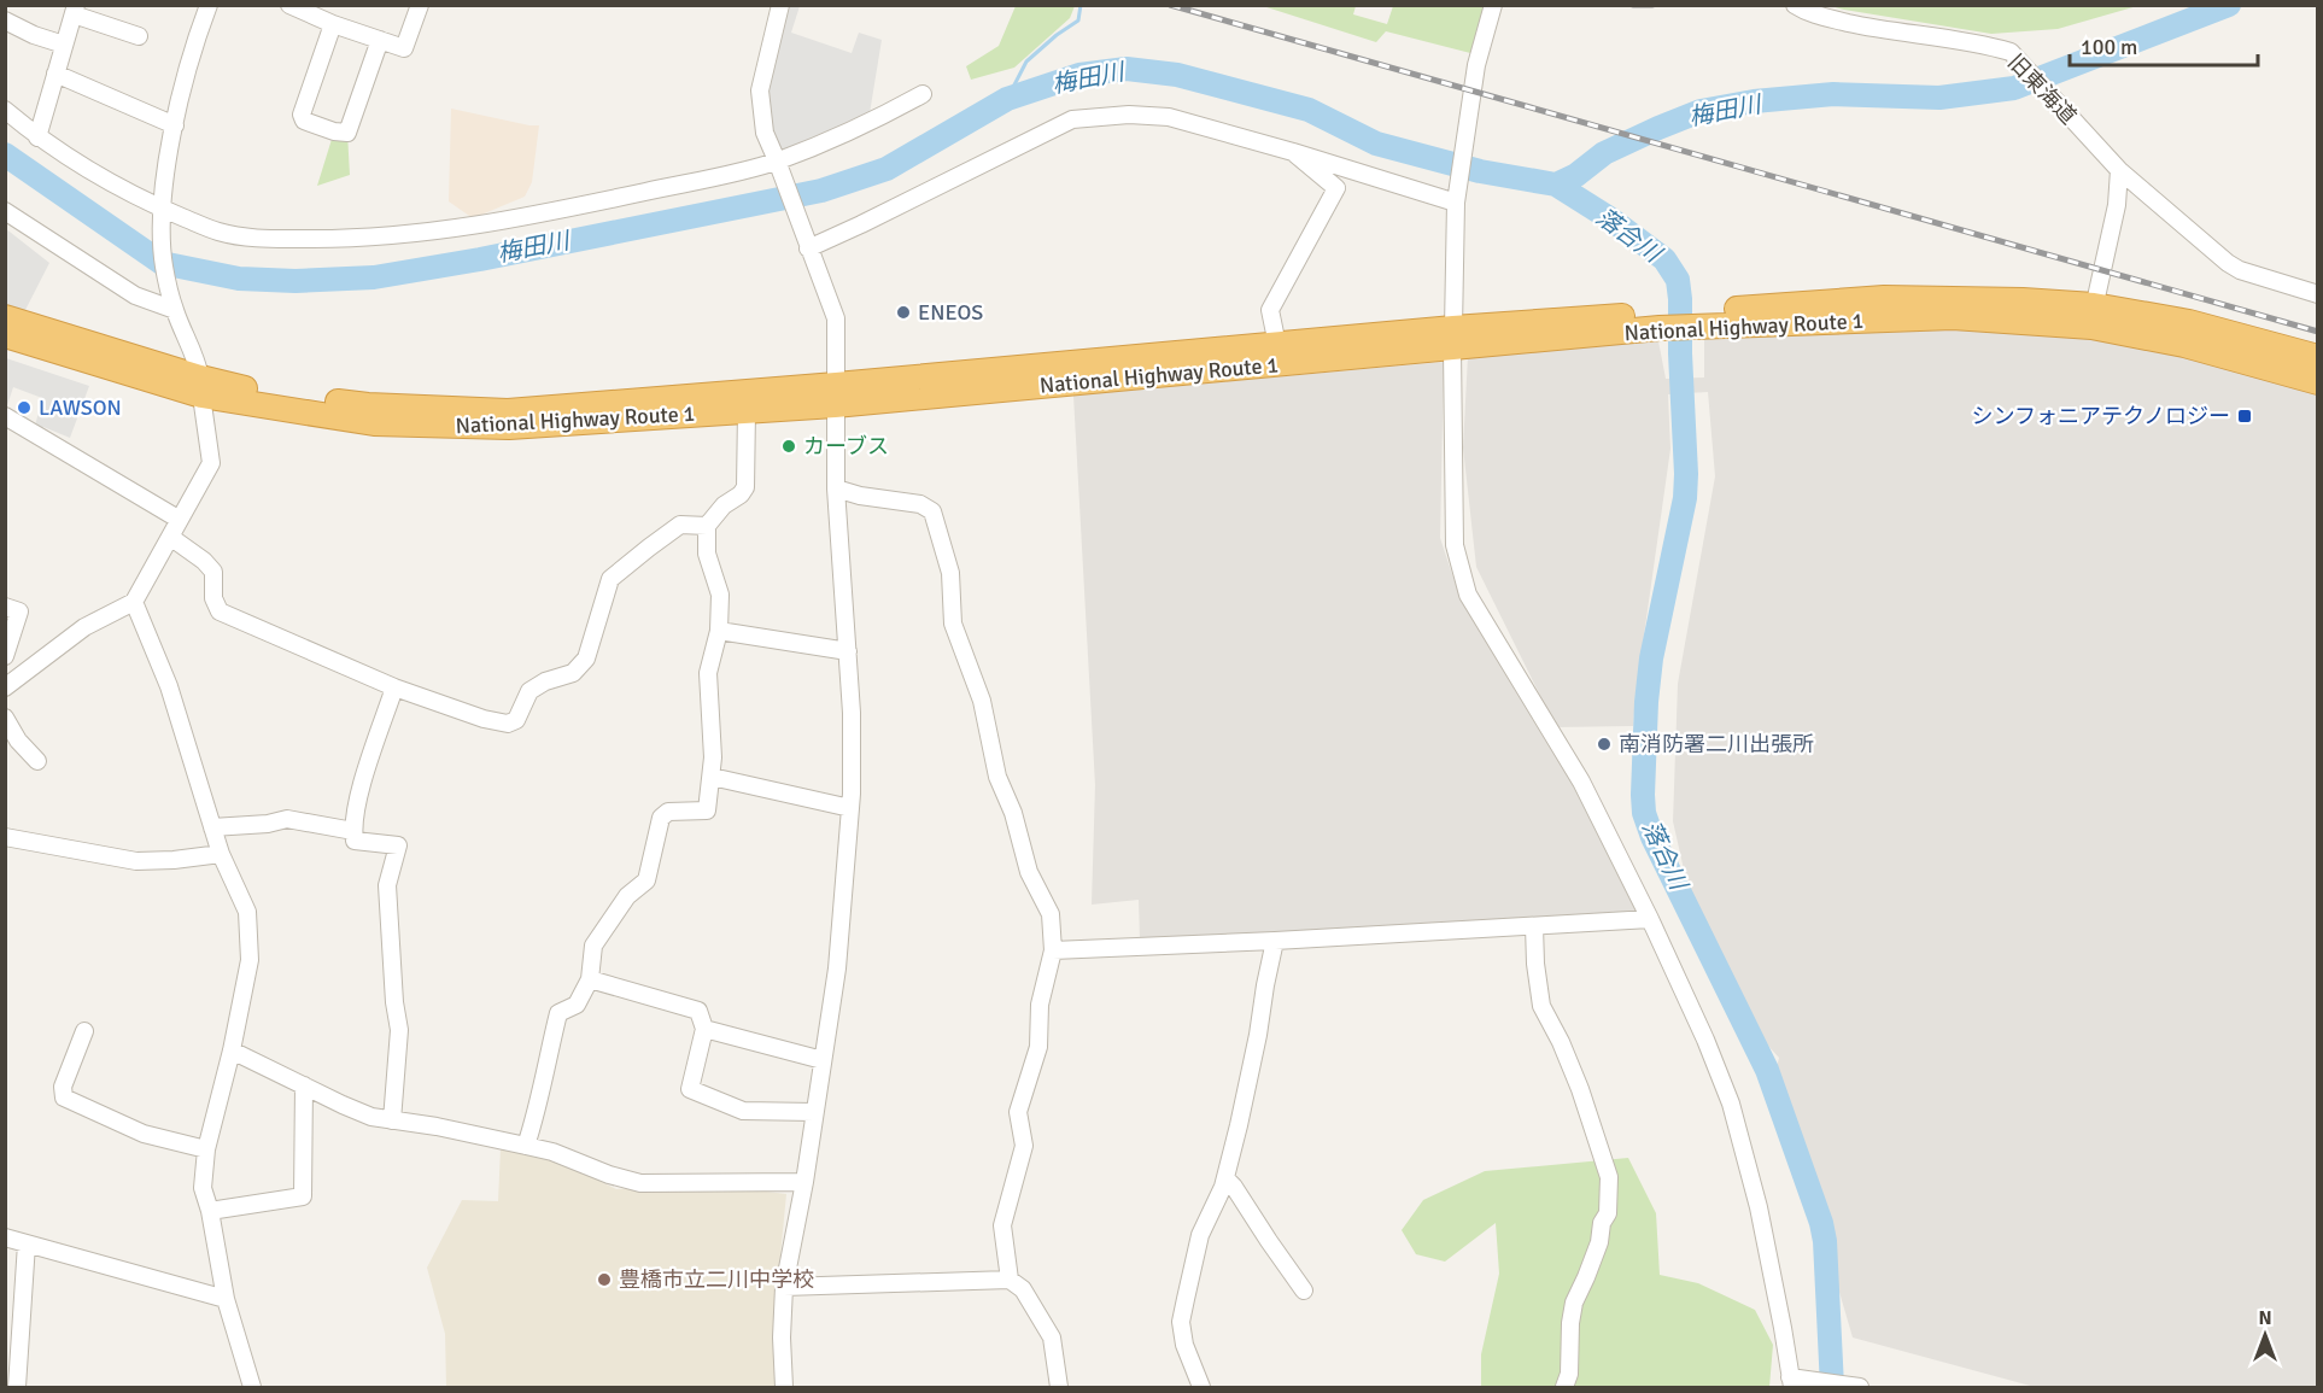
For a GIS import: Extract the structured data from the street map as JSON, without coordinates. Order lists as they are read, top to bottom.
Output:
{
  "streets": {
    "highway": ["National Highway Route 1"],
    "street": ["旧東海道"]
  },
  "water": ["梅田川", "落合川"],
  "places": {
    "other": [
      "ENEOS",
      "LAWSON",
      "カーブス",
      "南消防署二川出張所",
      "豊橋市立二川中学校"
    ],
    "transit": ["シンフォニアテクノロジー"]
  },
  "scale_bar": "100 m",
  "north": "top"
}
